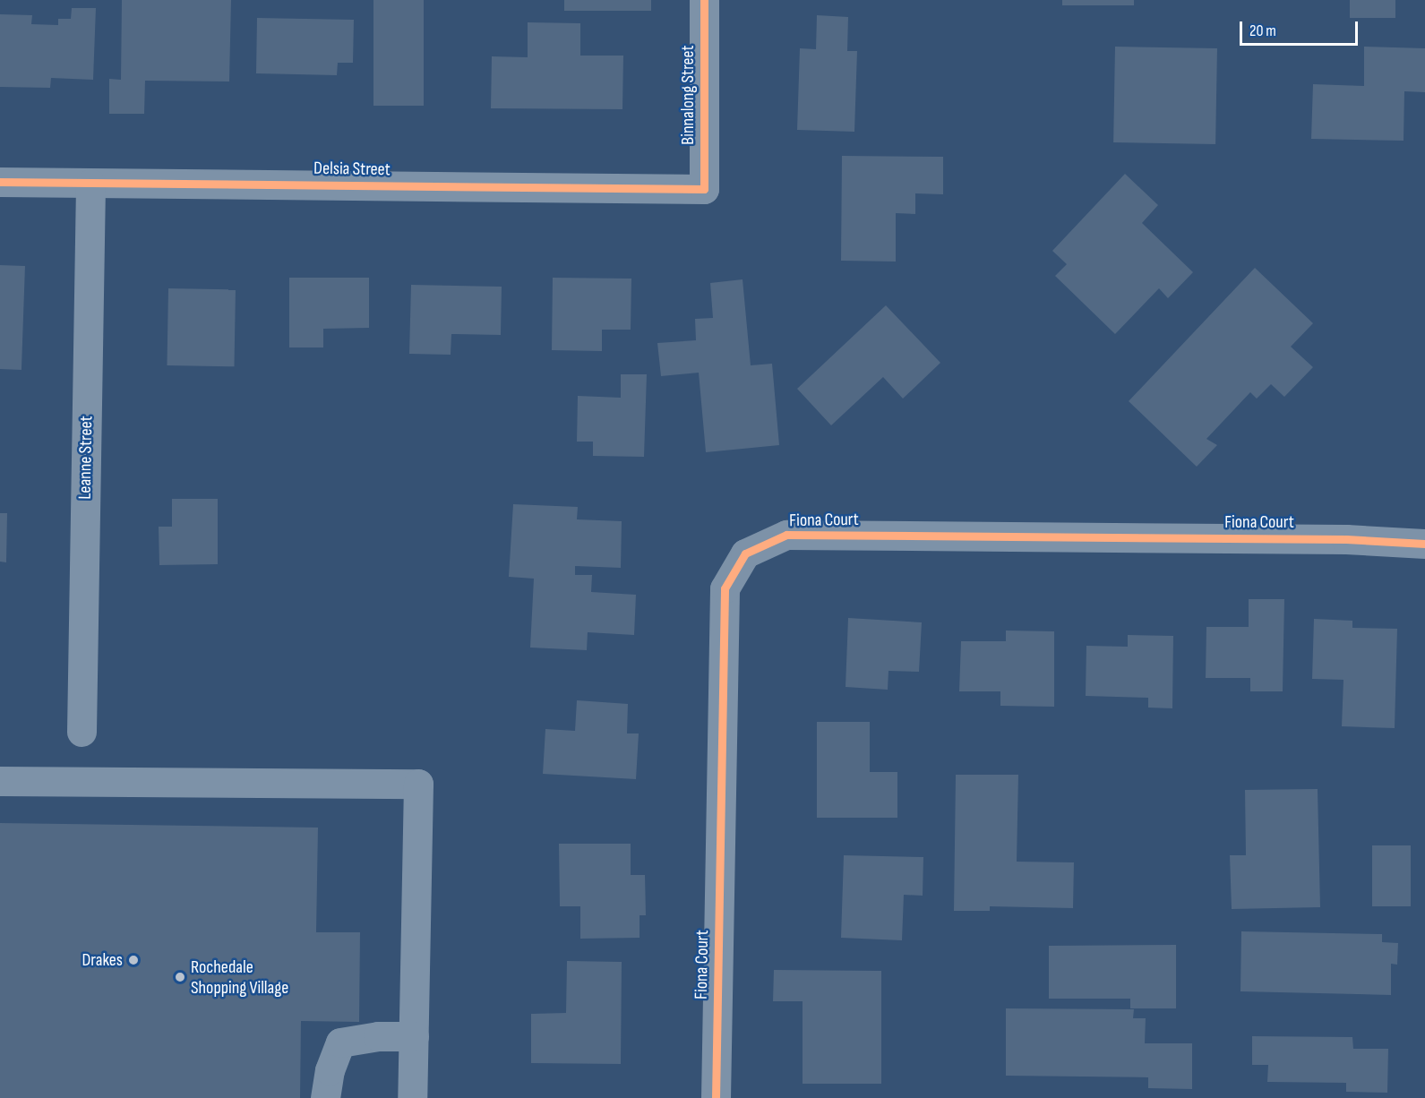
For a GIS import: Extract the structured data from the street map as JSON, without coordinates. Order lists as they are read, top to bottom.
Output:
{
  "streets": {
    "street": [
      "Binnalong Street",
      "Delsia Street",
      "Leanne Street",
      "Fiona Court"
    ]
  },
  "crossings": [
    ["Binnalong Street", "Delsia Street"],
    ["Delsia Street", "Leanne Street"]
  ],
  "places": ["Drakes", "Rochedale Shopping Village"],
  "scale_bar": "20 m"
}
